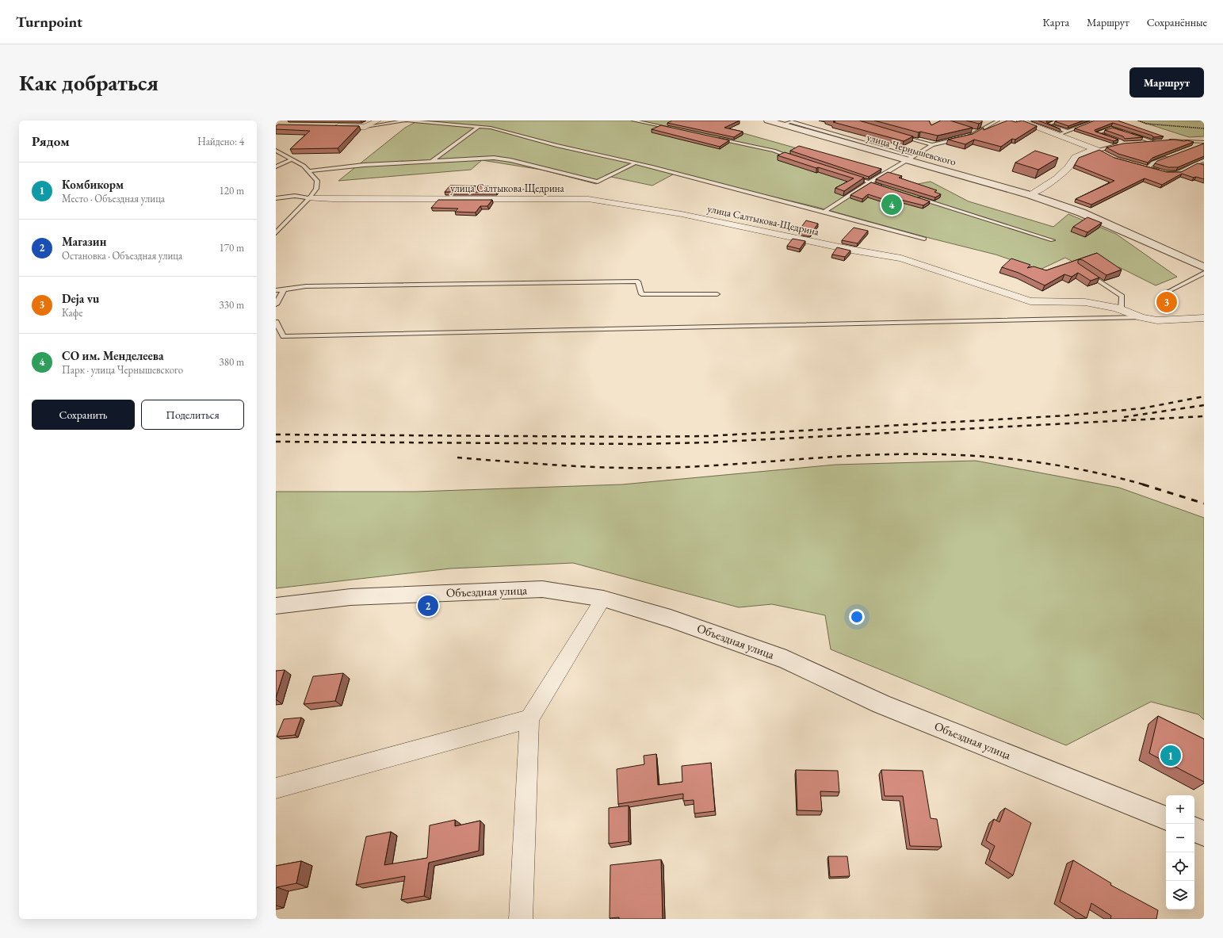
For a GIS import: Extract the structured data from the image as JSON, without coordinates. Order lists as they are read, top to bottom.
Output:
{
  "streets": {
    "street": ["улица Чернышевского", "улица Салтыкова-Щедрина", "Объездная улица"]
  },
  "page": {
    "header": "Turnpoint",
    "nav": ["Карта", "Маршрут", "Сохранённые"],
    "buttons": [
      "Маршрут",
      ["Сохранить", "Поделиться"]
    ],
    "title": "Как добраться",
    "heading": ["Рядом", "Найдено: 4"],
    "list": [
      {
        "mark": "1",
        "name": "Комбикорм",
        "note": "Место · Объездная улица",
        "value": "120 m"
      },
      {
        "mark": "2",
        "name": "Магазин",
        "note": "Остановка · Объездная улица",
        "value": "170 m"
      },
      {
        "mark": "3",
        "name": "Deja vu",
        "note": "Кафе",
        "value": "330 m"
      },
      {
        "mark": "4",
        "name": "СО им. Менделеева",
        "note": "Парк · улица Чернышевского",
        "value": "380 m"
      }
    ],
    "pins": [
      "4",
      "3",
      "2",
      "1"
    ],
    "map_buttons": ["+", "−"]
  }
}
